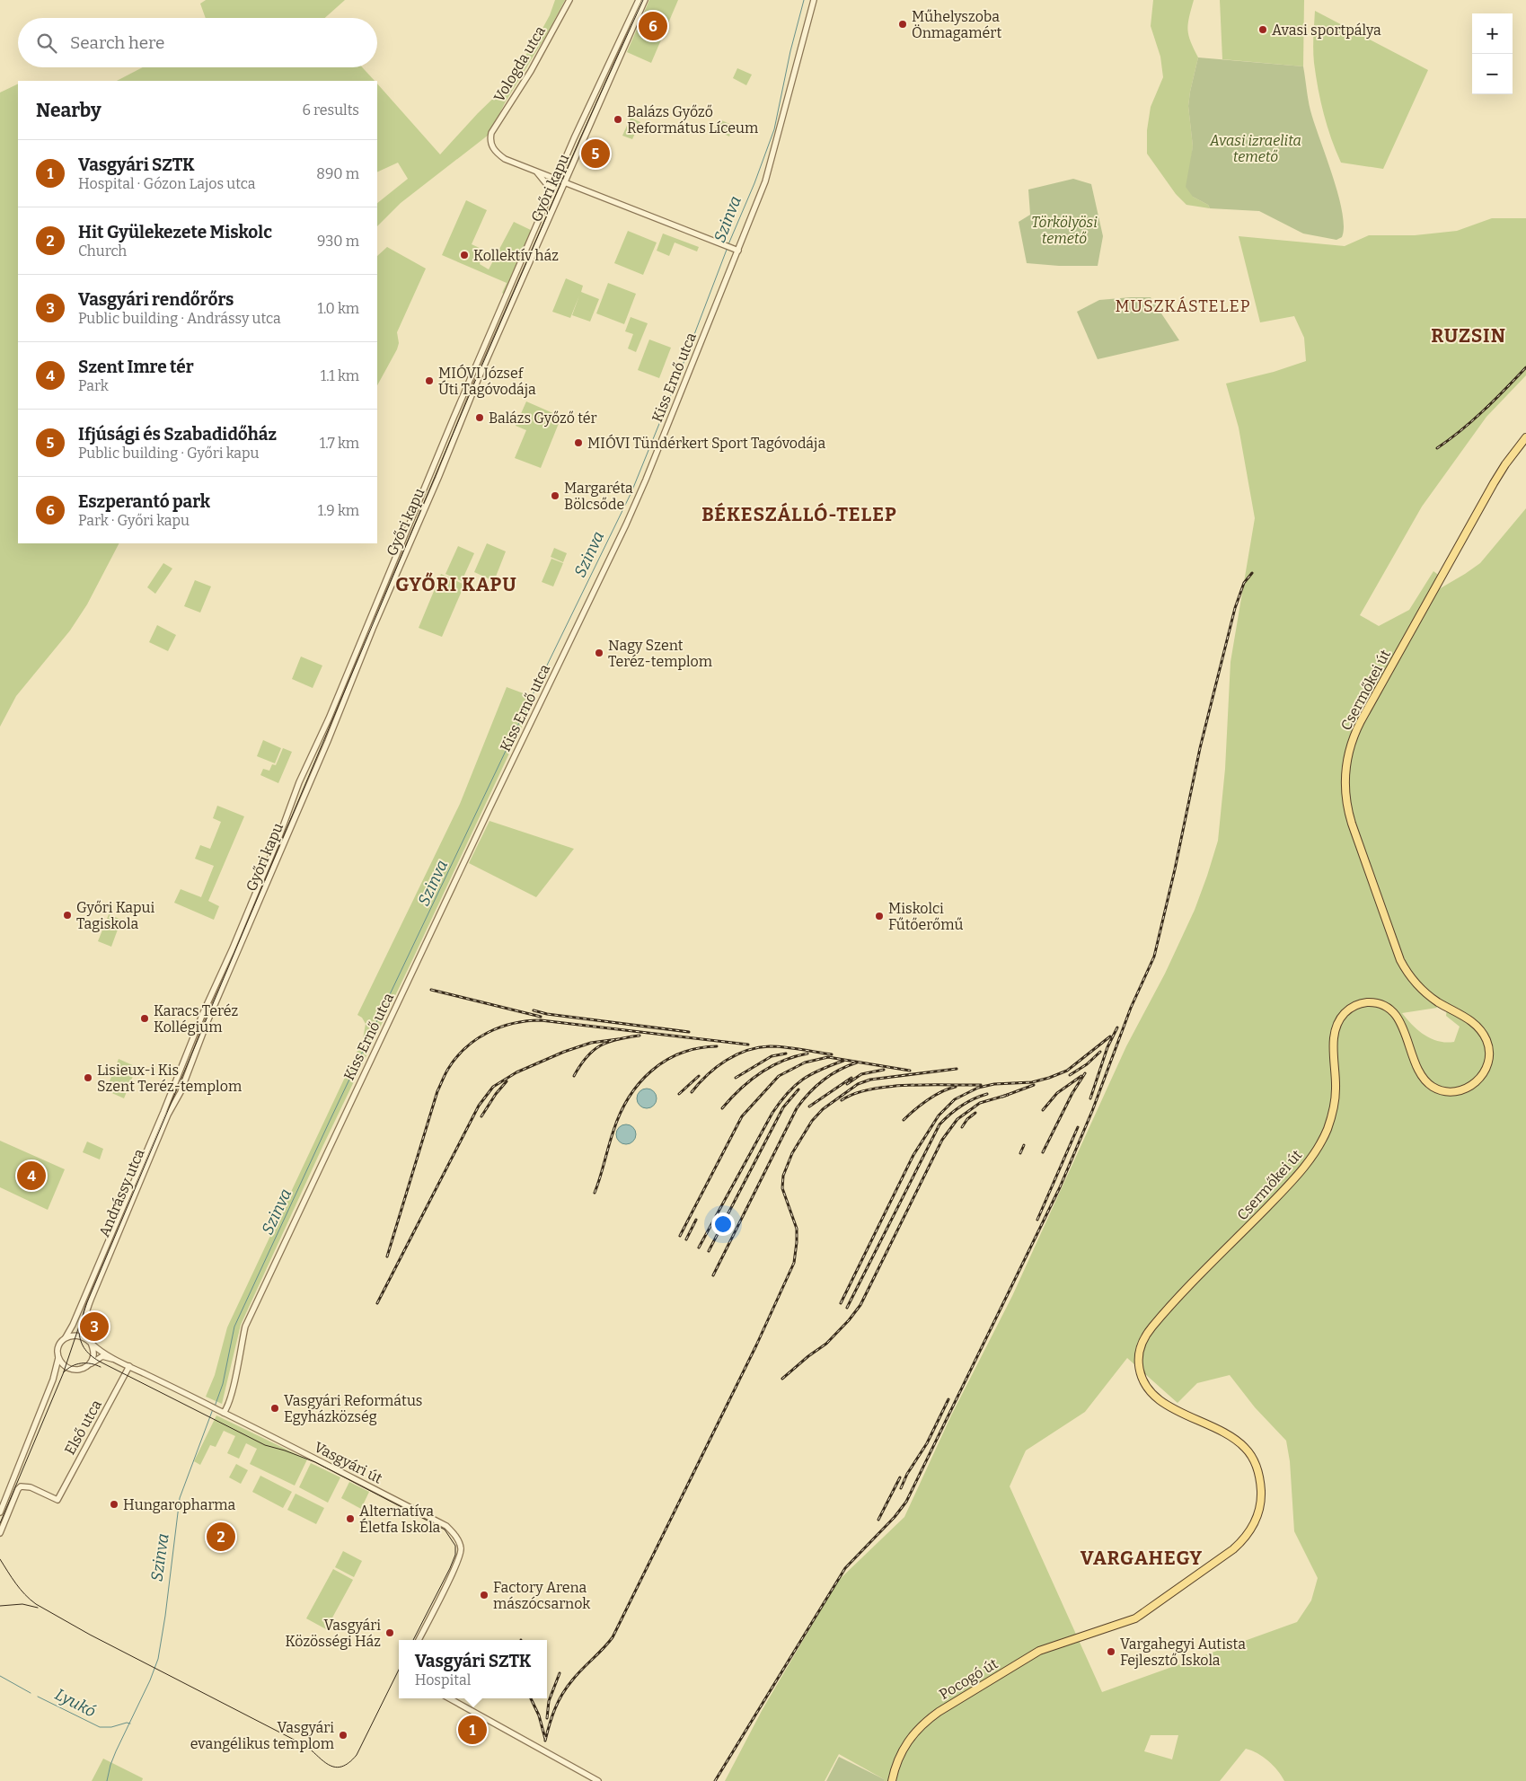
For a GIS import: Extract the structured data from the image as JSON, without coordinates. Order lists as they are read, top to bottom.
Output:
{
  "streets": {
    "main road": ["Csermőkei út", "Pocogó út"],
    "street": [
      "Vologda utca",
      "Győri kapu",
      "Kiss Ernő utca",
      "Andrássy utca",
      "Első utca",
      "Vasgyári út"
    ]
  },
  "crossings": [
    ["Győri kapu", "Andrássy utca"],
    ["Kiss Ernő utca", "Vasgyári út"],
    ["Csermőkei út", "Pocogó út"],
    ["Andrássy utca", "Vasgyári út"],
    ["Első utca", "Vasgyári út"]
  ],
  "districts": [
    "MUSZKÁSTELEP",
    "RUZSIN",
    "BÉKESZÁLLÓ-TELEP",
    "GYŐRI KAPU",
    "VARGAHEGY"
  ],
  "water": ["Szinva", "Lyukó"],
  "parks": ["Avasi izraelita temető", "Törkölyösi temető"],
  "places": [
    "Műhelyszoba Önmagamért",
    "Avasi sportpálya",
    "Balázs Győző Református Líceum",
    "Kollektív ház",
    "MIÓVI József Úti Tagóvodája",
    "Balázs Győző tér",
    "MIÓVI Tündérkert Sport Tagóvodája",
    "Margaréta Bölcsőde",
    "Nagy Szent Teréz-templom",
    "Győri Kapui Tagiskola",
    "Miskolci Fűtőerőmű",
    "Karacs Teréz Kollégium",
    "Lisieux-i Kis Szent Teréz-templom",
    "Vasgyári Református Egyházközség",
    "Hungaropharma",
    "Alternatíva Életfa Iskola",
    "Factory Arena mászócsarnok",
    "Vasgyári Közösségi Ház",
    "Vargahegyi Autista Fejlesztő Iskola",
    "Vasgyári evangélikus templom"
  ],
  "page": {
    "pins": [
      "6",
      "5",
      "4",
      "3",
      "2",
      "1"
    ],
    "map_buttons": ["+", "−"],
    "search": "Search here",
    "heading": ["Nearby", "6 results"],
    "list": [
      {
        "mark": "1",
        "name": "Vasgyári SZTK",
        "note": "Hospital · Gózon Lajos utca",
        "value": "890 m"
      },
      {
        "mark": "2",
        "name": "Hit Gyülekezete Miskolc",
        "note": "Church",
        "value": "930 m"
      },
      {
        "mark": "3",
        "name": "Vasgyári rendőrőrs",
        "note": "Public building · Andrássy utca",
        "value": "1.0 km"
      },
      {
        "mark": "4",
        "name": "Szent Imre tér",
        "note": "Park",
        "value": "1.1 km"
      },
      {
        "mark": "5",
        "name": "Ifjúsági és Szabadidőház",
        "note": "Public building · Győri kapu",
        "value": "1.7 km"
      },
      {
        "mark": "6",
        "name": "Eszperantó park",
        "note": "Park · Győri kapu",
        "value": "1.9 km"
      }
    ],
    "popup": ["Vasgyári SZTK", "Hospital"]
  }
}
